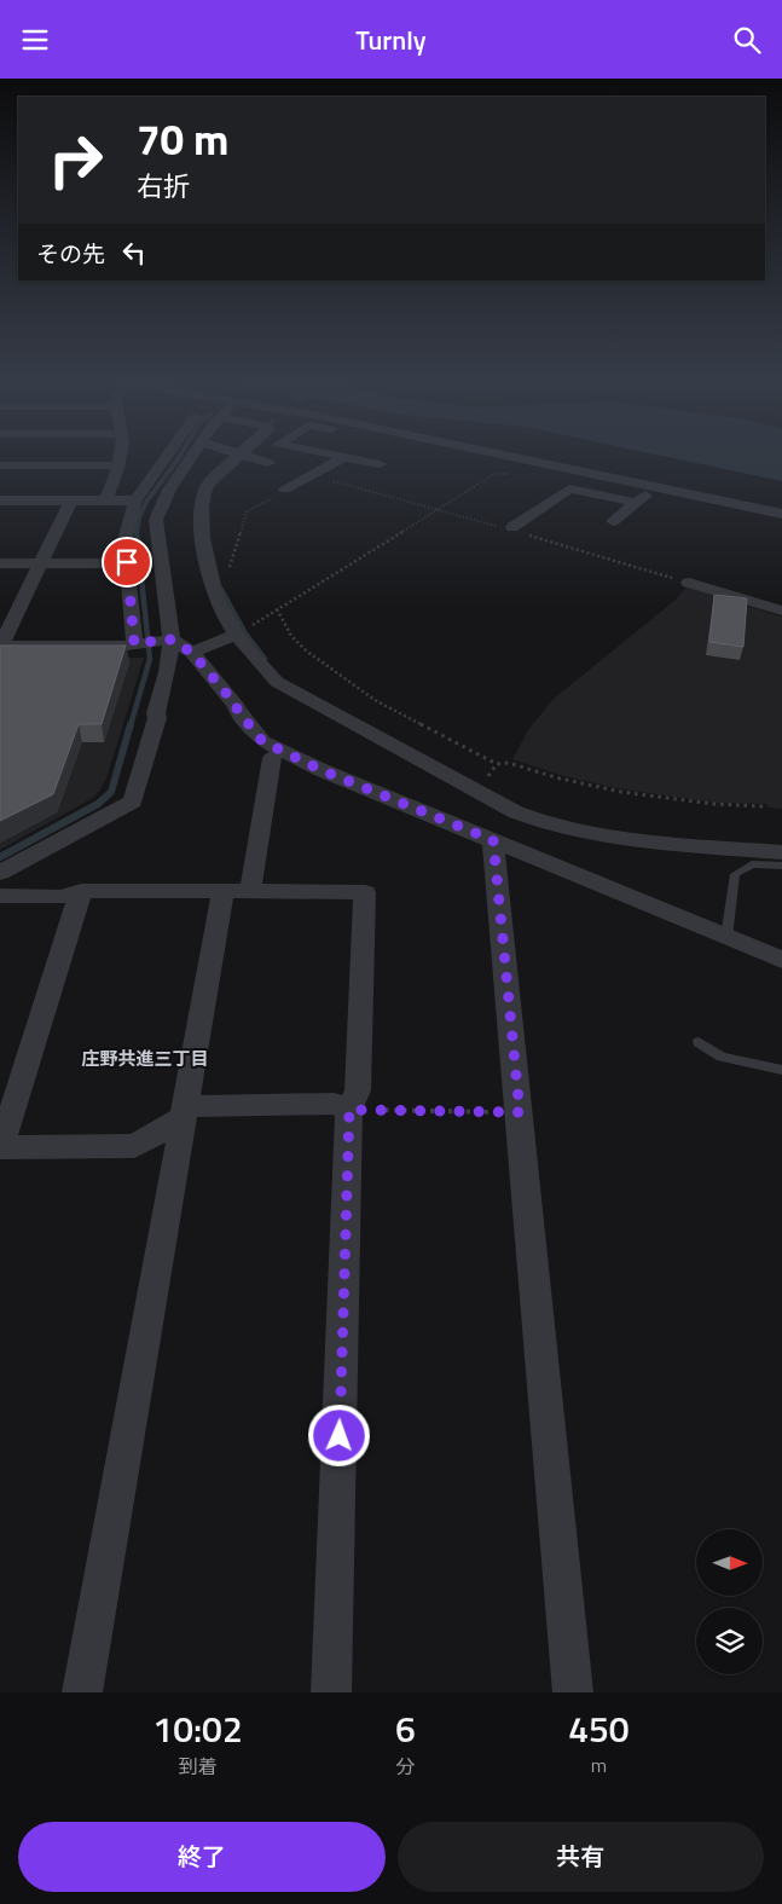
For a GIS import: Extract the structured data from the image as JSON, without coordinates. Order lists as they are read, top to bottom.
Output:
{
  "districts": ["庄野共進三丁目"],
  "north": "right",
  "page": {
    "header": "Turnly",
    "turn": ["70 m", "右折"],
    "then": "その先",
    "eta": [
      "10:02",
      "到着",
      "6",
      "分",
      "450",
      "m"
    ],
    "buttons": ["終了", "共有"]
  }
}
